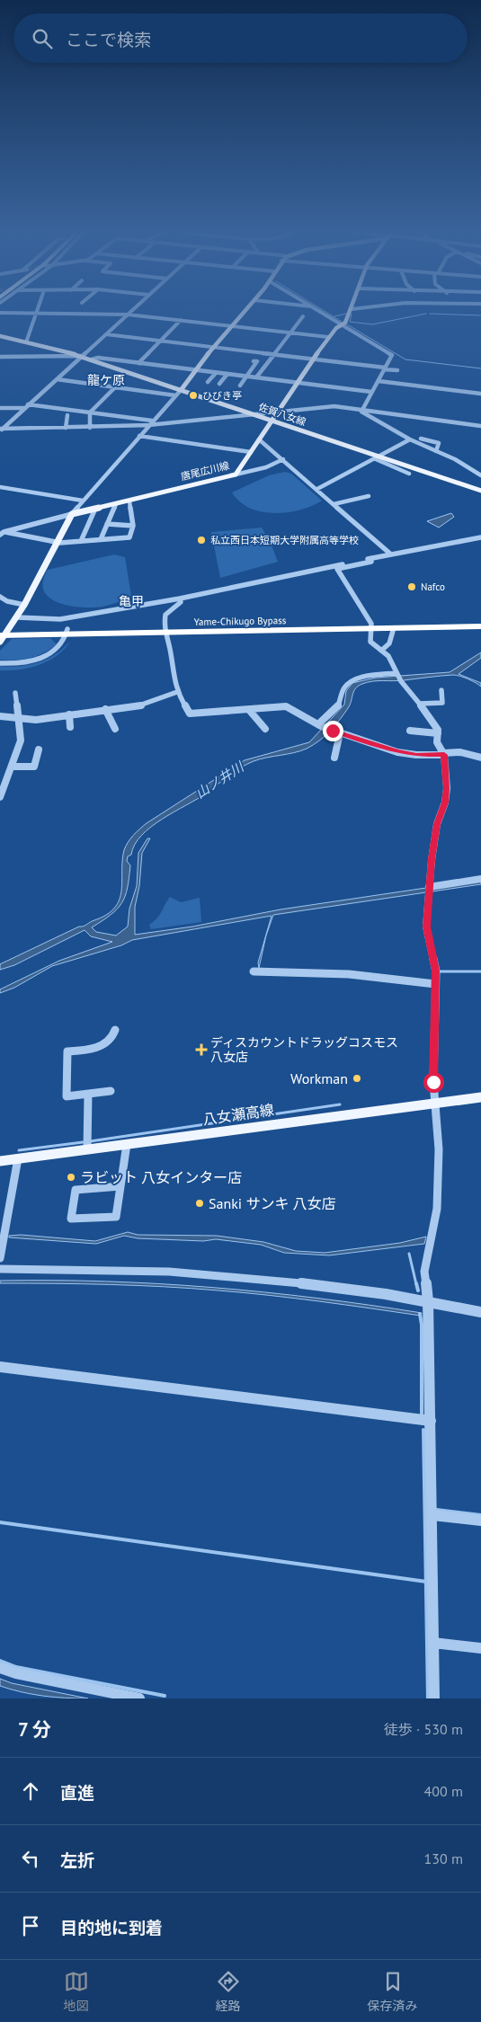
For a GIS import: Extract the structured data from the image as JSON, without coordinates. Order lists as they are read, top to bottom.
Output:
{
  "streets": {
    "highway": ["Yame-Chikugo Bypass"],
    "main road": ["佐賀八女線", "唐尾広川線", "八女瀬高線"]
  },
  "crossings": [
    ["佐賀八女線", "唐尾広川線"]
  ],
  "districts": ["龍ケ原", "亀甲"],
  "water": ["山ノ井川"],
  "places": {
    "other": [
      "ひびき亭",
      "私立西日本短期大学附属高等学校",
      "Nafco",
      "Workman",
      "ラビット 八女インター店",
      "Sanki サンキ 八女店"
    ],
    "health": ["ディスカウントドラッグコスモス 八女店"]
  },
  "page": {
    "search": "ここで検索",
    "heading": ["7 分", "徒歩 · 530 m"],
    "list": [
      ["直進", "400 m"],
      ["左折", "130 m"],
      "目的地に到着"
    ],
    "nav": ["地図", "経路", "保存済み"]
  }
}
